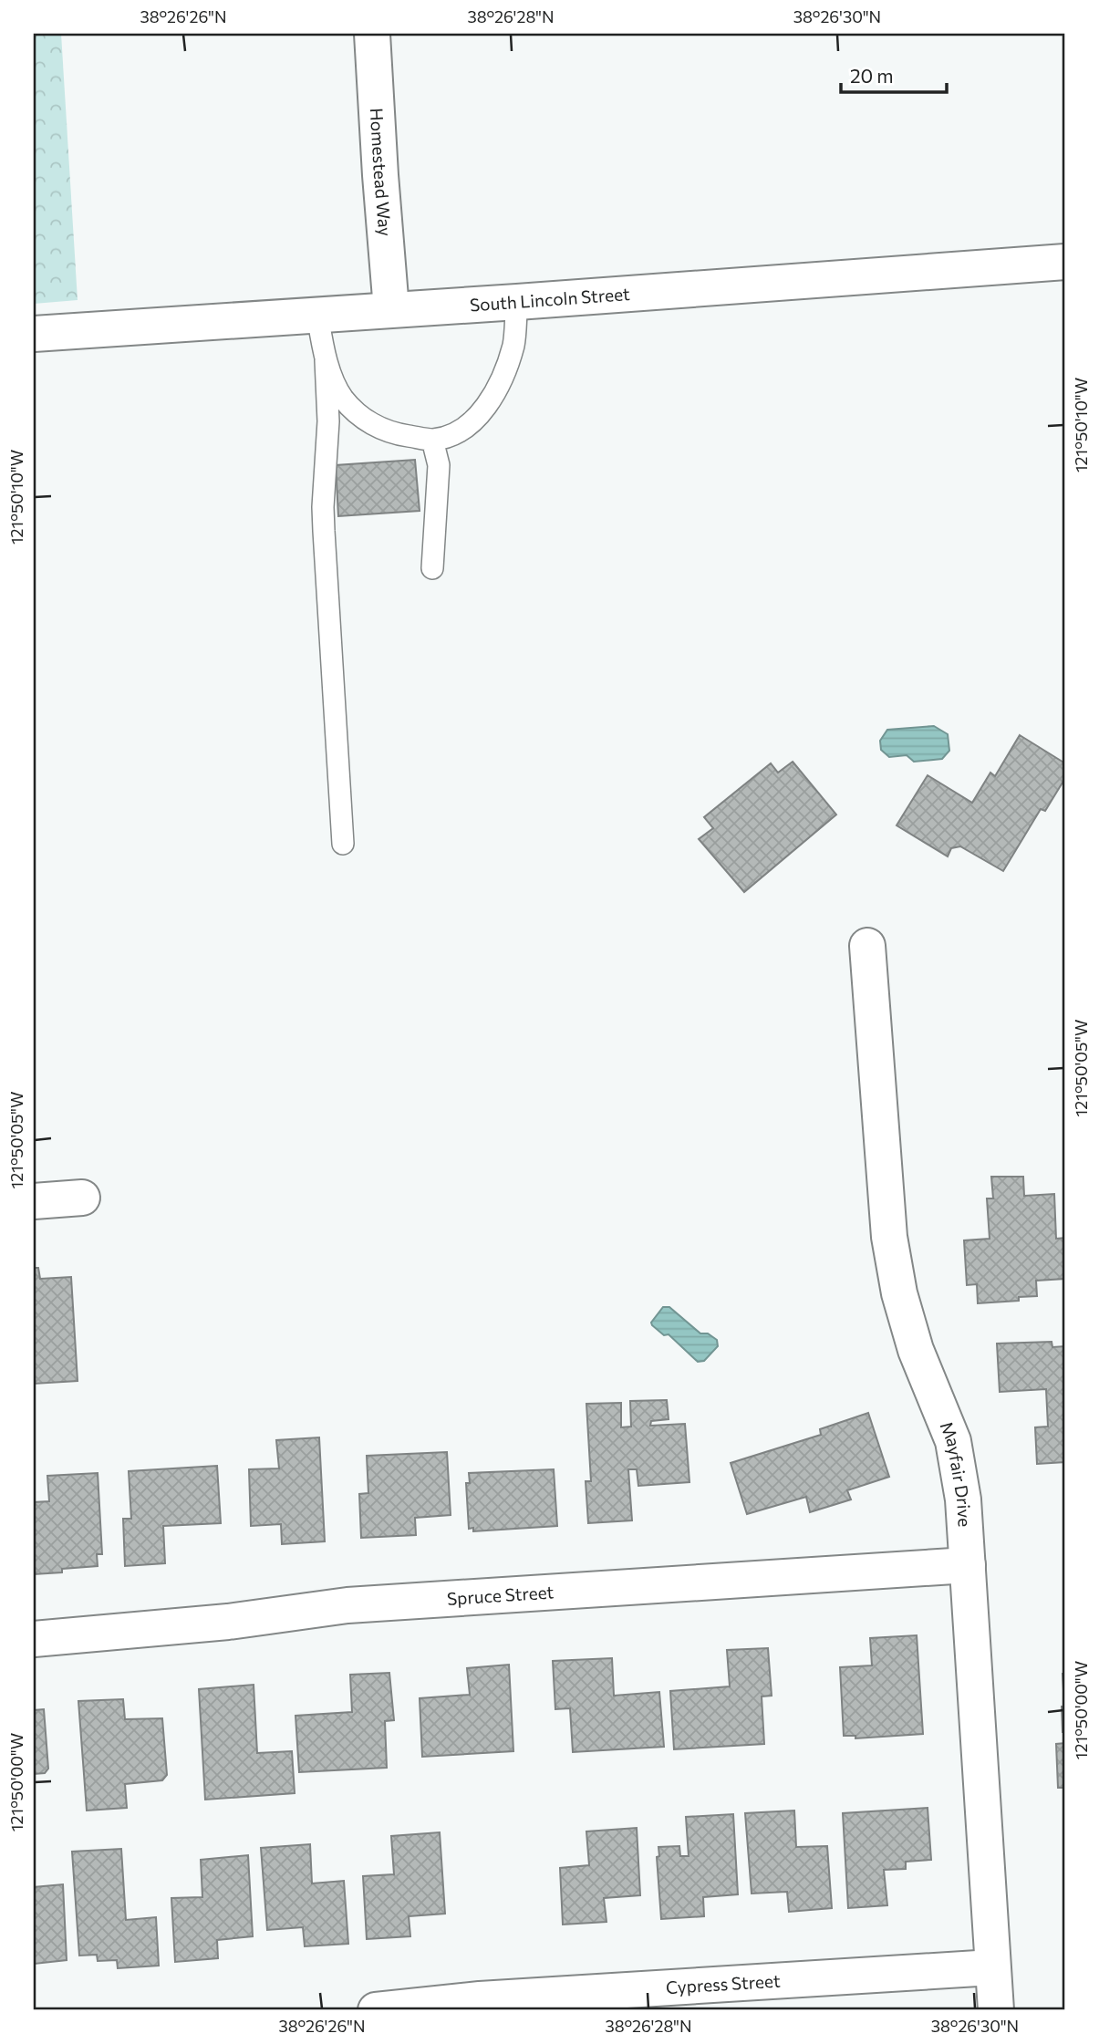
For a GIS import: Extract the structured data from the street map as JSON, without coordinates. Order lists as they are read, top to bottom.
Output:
{
  "streets": {
    "street": [
      "Homestead Way",
      "South Lincoln Street",
      "Mayfair Drive",
      "Spruce Street",
      "Cypress Street"
    ]
  },
  "crossings": [
    ["Homestead Way", "South Lincoln Street"],
    ["Mayfair Drive", "Spruce Street"],
    ["Mayfair Drive", "Cypress Street"]
  ],
  "scale_bar": "20 m",
  "coordinates": [
    "38°26'26\"N",
    "38°26'28\"N",
    "38°26'30\"N",
    "121°50'10\"W",
    "121°50'05\"W",
    "121°50'00\"W"
  ]
}
